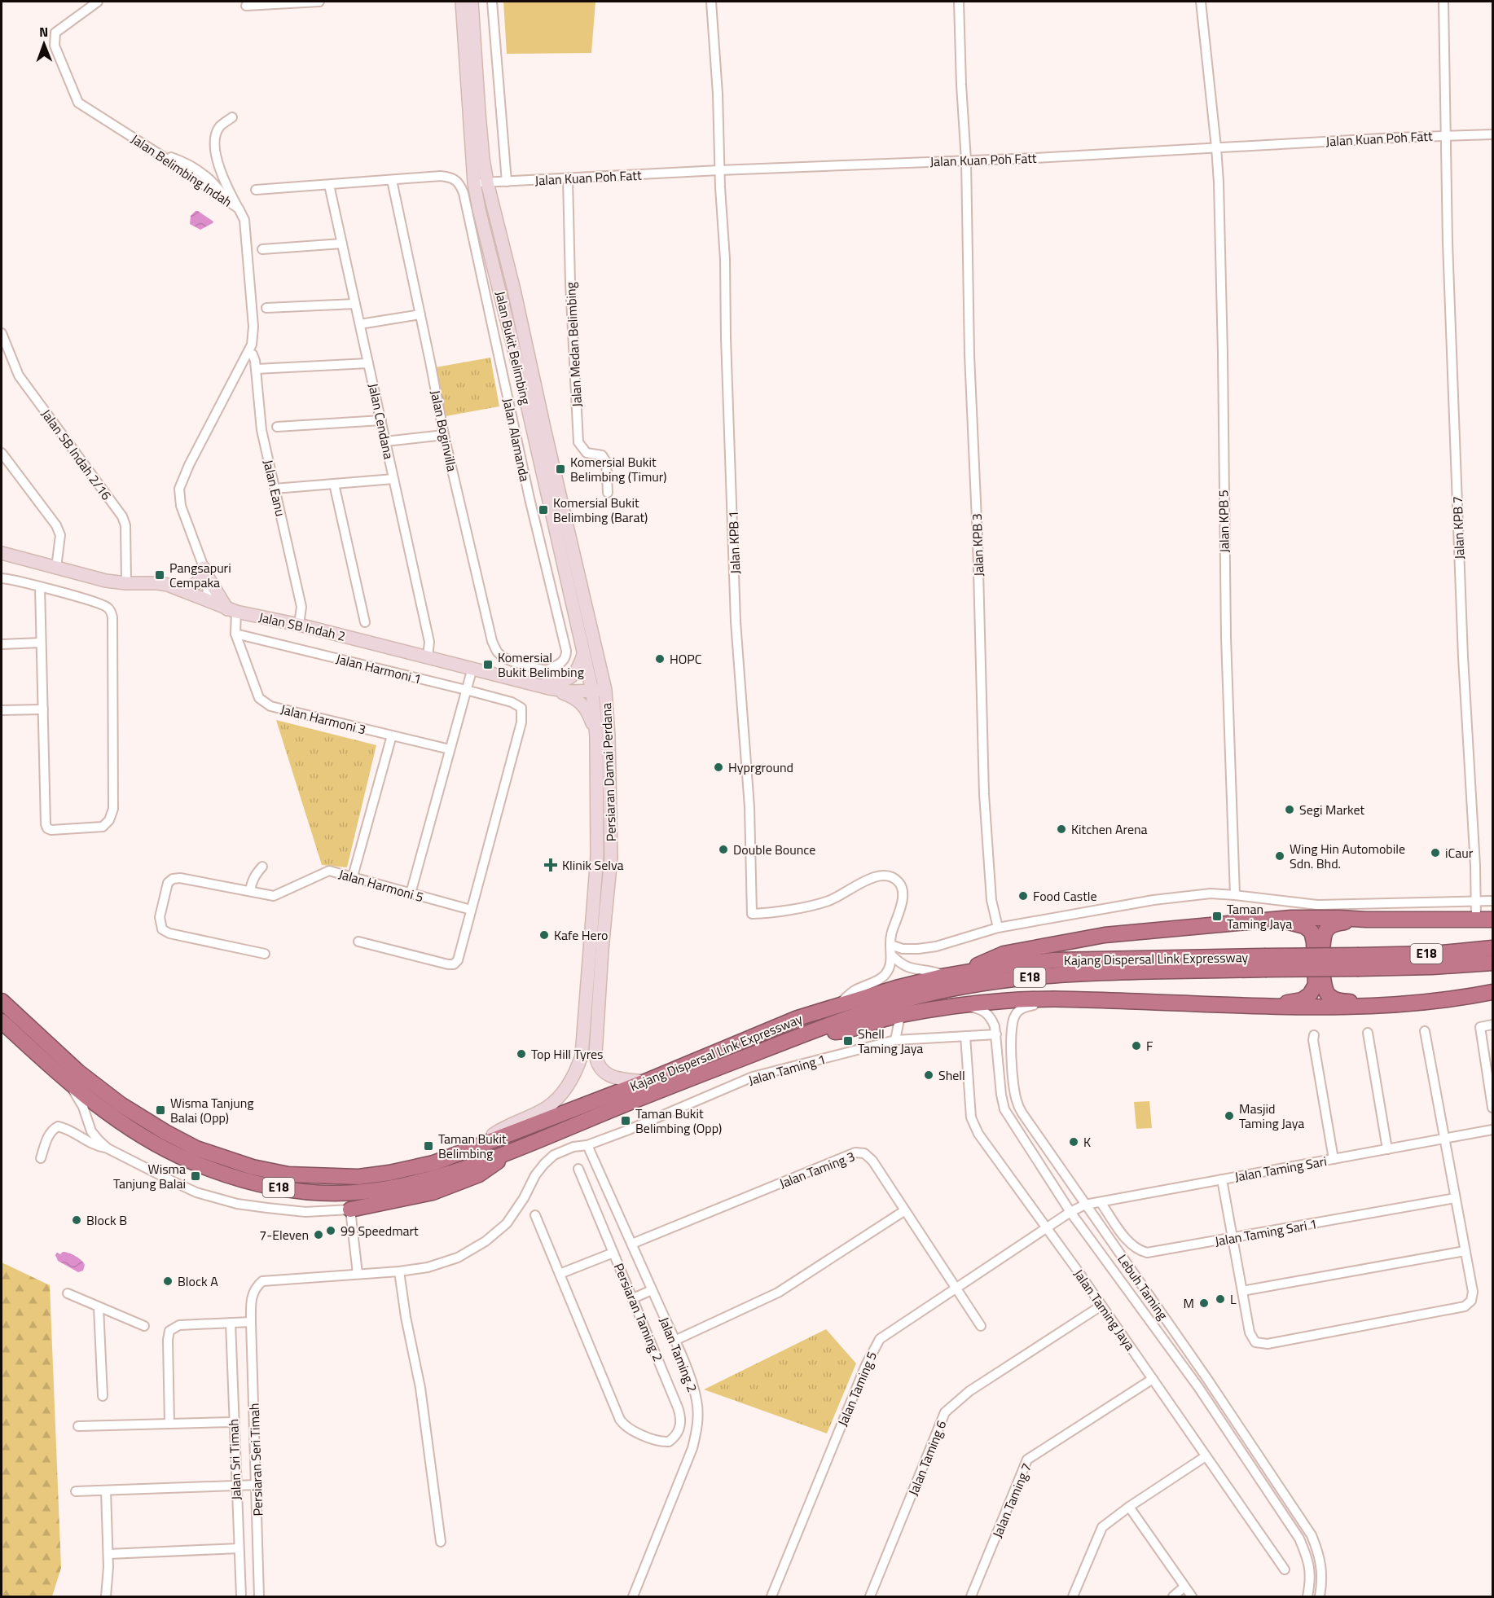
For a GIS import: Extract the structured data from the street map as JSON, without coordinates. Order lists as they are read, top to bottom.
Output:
{
  "streets": {
    "highway": ["E18", "Kajang Dispersal Link Expressway"],
    "main road": ["Jalan Bukit Belimbing", "Jalan SB Indah 2", "Persiaran Damai Perdana"],
    "street": [
      "Jalan Kuan Poh Fatt",
      "Jalan Belimbing Indah",
      "Jalan Medan Belimbing",
      "Jalan Cendana",
      "Jalan Boginvilla",
      "Jalan Alamanda",
      "Jalan SB Indah 2/16",
      "Jalan Eanu",
      "Jalan KPB 5",
      "Jalan KPB 7",
      "Jalan KPB 1",
      "Jalan KPB 3",
      "Jalan Harmoni 1",
      "Jalan Harmoni 3",
      "Jalan Harmoni 5",
      "Jalan Taming 1",
      "Jalan Taming Sari",
      "Jalan Taming 3",
      "Jalan Taming Sari 1",
      "Lebuh Taming",
      "Jalan Taming Jaya",
      "Persiaran Taming 2",
      "Jalan Taming 2",
      "Jalan Taming 5",
      "Jalan Taming 6",
      "Jalan Sri Timah",
      "Persiaran Seri Timah",
      "Jalan Taming 7"
    ]
  },
  "crossings": [
    ["Jalan Kuan Poh Fatt", "Jalan Medan Belimbing"],
    ["Jalan Kuan Poh Fatt", "Jalan Bukit Belimbing"],
    ["Jalan Kuan Poh Fatt", "Jalan KPB 5"],
    ["Jalan Kuan Poh Fatt", "Jalan KPB 7"],
    ["Jalan Kuan Poh Fatt", "Jalan KPB 1"],
    ["Jalan Kuan Poh Fatt", "Jalan KPB 3"],
    ["Jalan Belimbing Indah", "Jalan Eanu"],
    ["Jalan Belimbing Indah", "Jalan SB Indah 2"],
    ["Jalan Bukit Belimbing", "Jalan SB Indah 2"],
    ["Jalan Bukit Belimbing", "Persiaran Damai Perdana"],
    ["Jalan Cendana", "Jalan SB Indah 2"],
    ["Jalan Boginvilla", "Jalan Alamanda"],
    ["Jalan SB Indah 2/16", "Jalan SB Indah 2"],
    ["Jalan Eanu", "Jalan SB Indah 2"],
    ["Jalan SB Indah 2", "Jalan Harmoni 3"],
    ["Jalan SB Indah 2", "Persiaran Damai Perdana"],
    ["Jalan Harmoni 1", "Jalan Harmoni 3"],
    ["Jalan Harmoni 1", "Jalan Harmoni 5"],
    ["Persiaran Damai Perdana", "Kajang Dispersal Link Expressway"],
    ["Jalan Taming 1", "Lebuh Taming"],
    ["Jalan Taming 1", "Jalan Taming Jaya"],
    ["Jalan Taming 1", "Jalan Taming 2"],
    ["Jalan Taming 1", "Persiaran Seri Timah"],
    ["Jalan Taming Sari", "Jalan Taming Sari 1"],
    ["Jalan Taming Sari", "Lebuh Taming"],
    ["Jalan Taming Sari", "Jalan Taming 5"],
    ["Jalan Taming 3", "Jalan Taming 2"],
    ["Jalan Taming 3", "Jalan Taming 5"],
    ["Lebuh Taming", "Jalan Taming 5"],
    ["Jalan Taming Jaya", "Jalan Taming 5"],
    ["Jalan Taming Jaya", "Jalan Taming 6"],
    ["Jalan Taming Jaya", "Jalan Taming 7"]
  ],
  "places": {
    "transit": [
      "Komersial Bukit Belimbing (Timur)",
      "Komersial Bukit Belimbing (Barat)",
      "Pangsapuri Cempaka",
      "Komersial Bukit Belimbing",
      "Taman Taming Jaya",
      "Shell Taming Jaya",
      "Wisma Tanjung Balai (Opp)",
      "Taman Bukit Belimbing (Opp)",
      "Taman Bukit Belimbing",
      "Wisma Tanjung Balai"
    ],
    "other": [
      "HOPC",
      "Hyprground",
      "Segi Market",
      "Kitchen Arena",
      "Double Bounce",
      "iCaur",
      "Wing Hin Automobile Sdn. Bhd.",
      "Food Castle",
      "Kafe Hero",
      "F",
      "Top Hill Tyres",
      "Shell",
      "Masjid Taming Jaya",
      "K",
      "Block B",
      "99 Speedmart",
      "7-Eleven",
      "Block A",
      "L",
      "M"
    ],
    "health": ["Klinik Selva"]
  },
  "north": "top"
}
